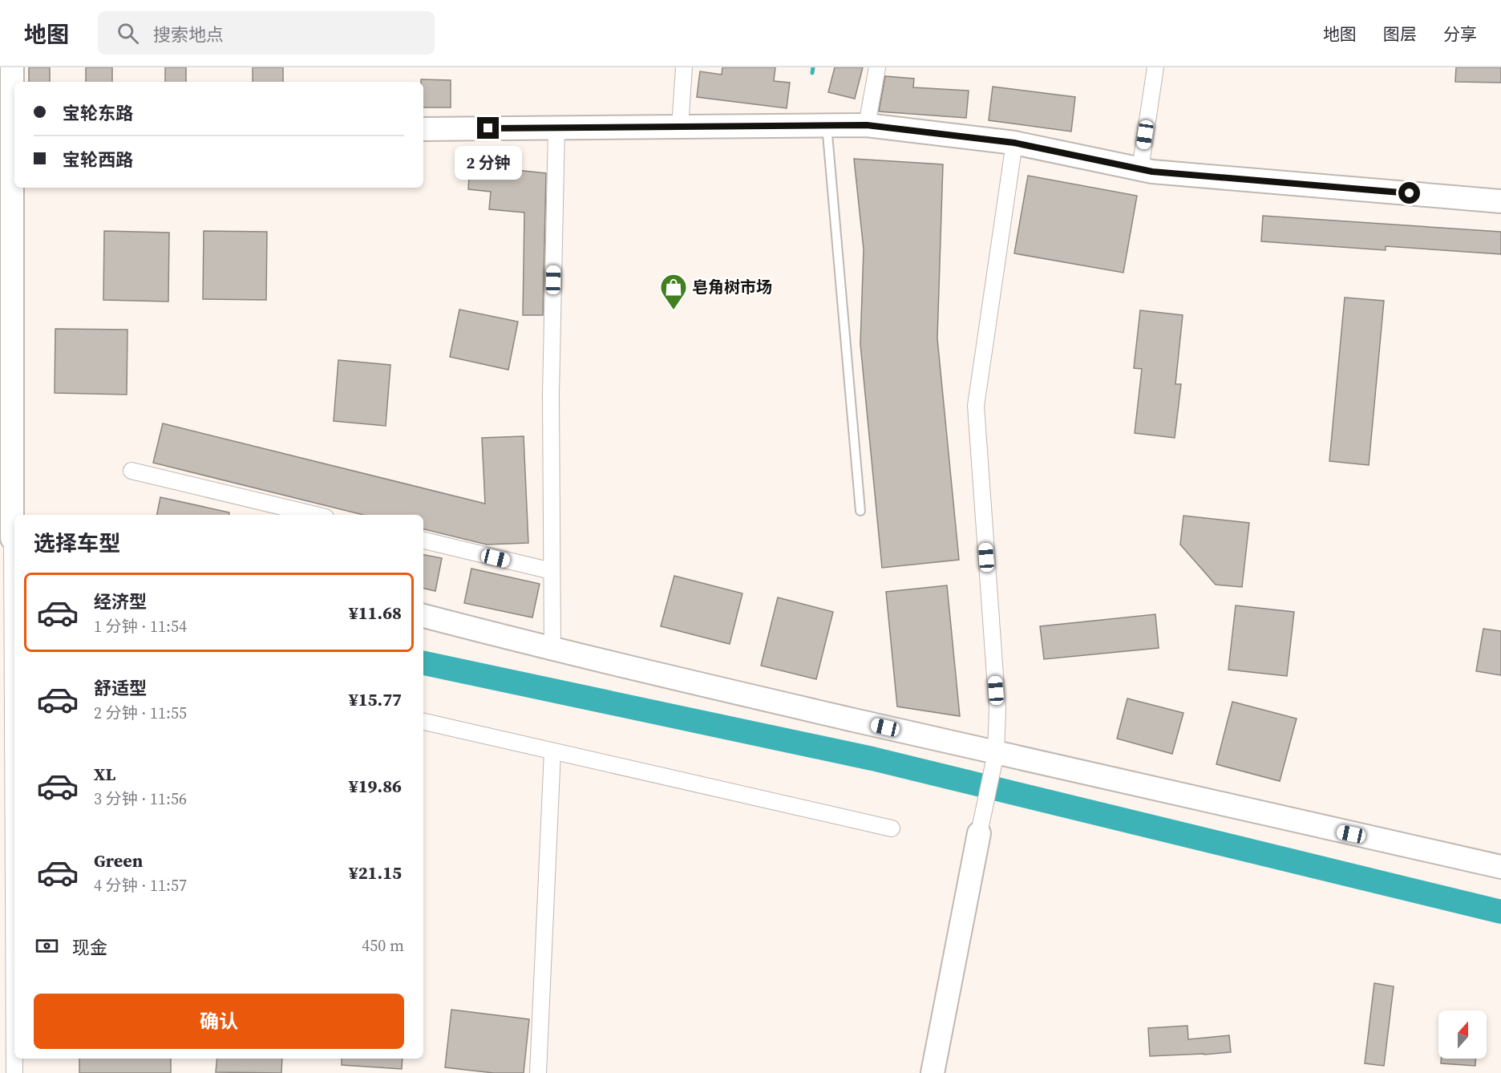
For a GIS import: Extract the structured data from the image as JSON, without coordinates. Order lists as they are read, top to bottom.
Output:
{
  "places": {
    "shop": ["皂角树市场"]
  },
  "north": "top",
  "page": {
    "header": "地图",
    "search": "搜索地点",
    "nav": ["地图", "图层", "分享"],
    "banner": ["宝轮东路", "宝轮西路"],
    "bubble": "2 分钟",
    "heading": "选择车型",
    "list": [
      {
        "name": "经济型",
        "note": "1 分钟 · 11:54",
        "value": "¥11.68"
      },
      {
        "name": "舒适型",
        "note": "2 分钟 · 11:55",
        "value": "¥15.77"
      },
      {
        "name": "XL",
        "note": "3 分钟 · 11:56",
        "value": "¥19.86"
      },
      {
        "name": "Green",
        "note": "4 分钟 · 11:57",
        "value": "¥21.15"
      }
    ],
    "pay": ["现金", "450 m"],
    "buttons": "确认"
  }
}
